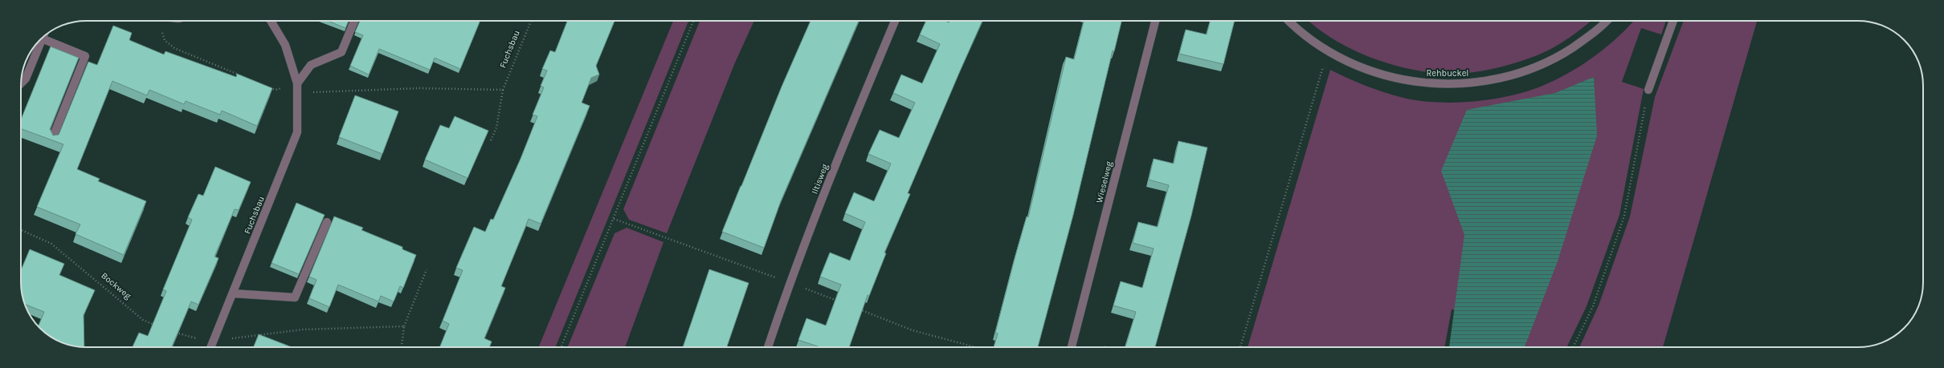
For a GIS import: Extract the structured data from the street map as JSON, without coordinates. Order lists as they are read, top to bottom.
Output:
{
  "streets": {
    "street": [
      "Fuchsbau",
      "Rehbuckel",
      "Iltisweg",
      "Wieselweg"
    ],
    "path": ["Bockweg"]
  }
}
